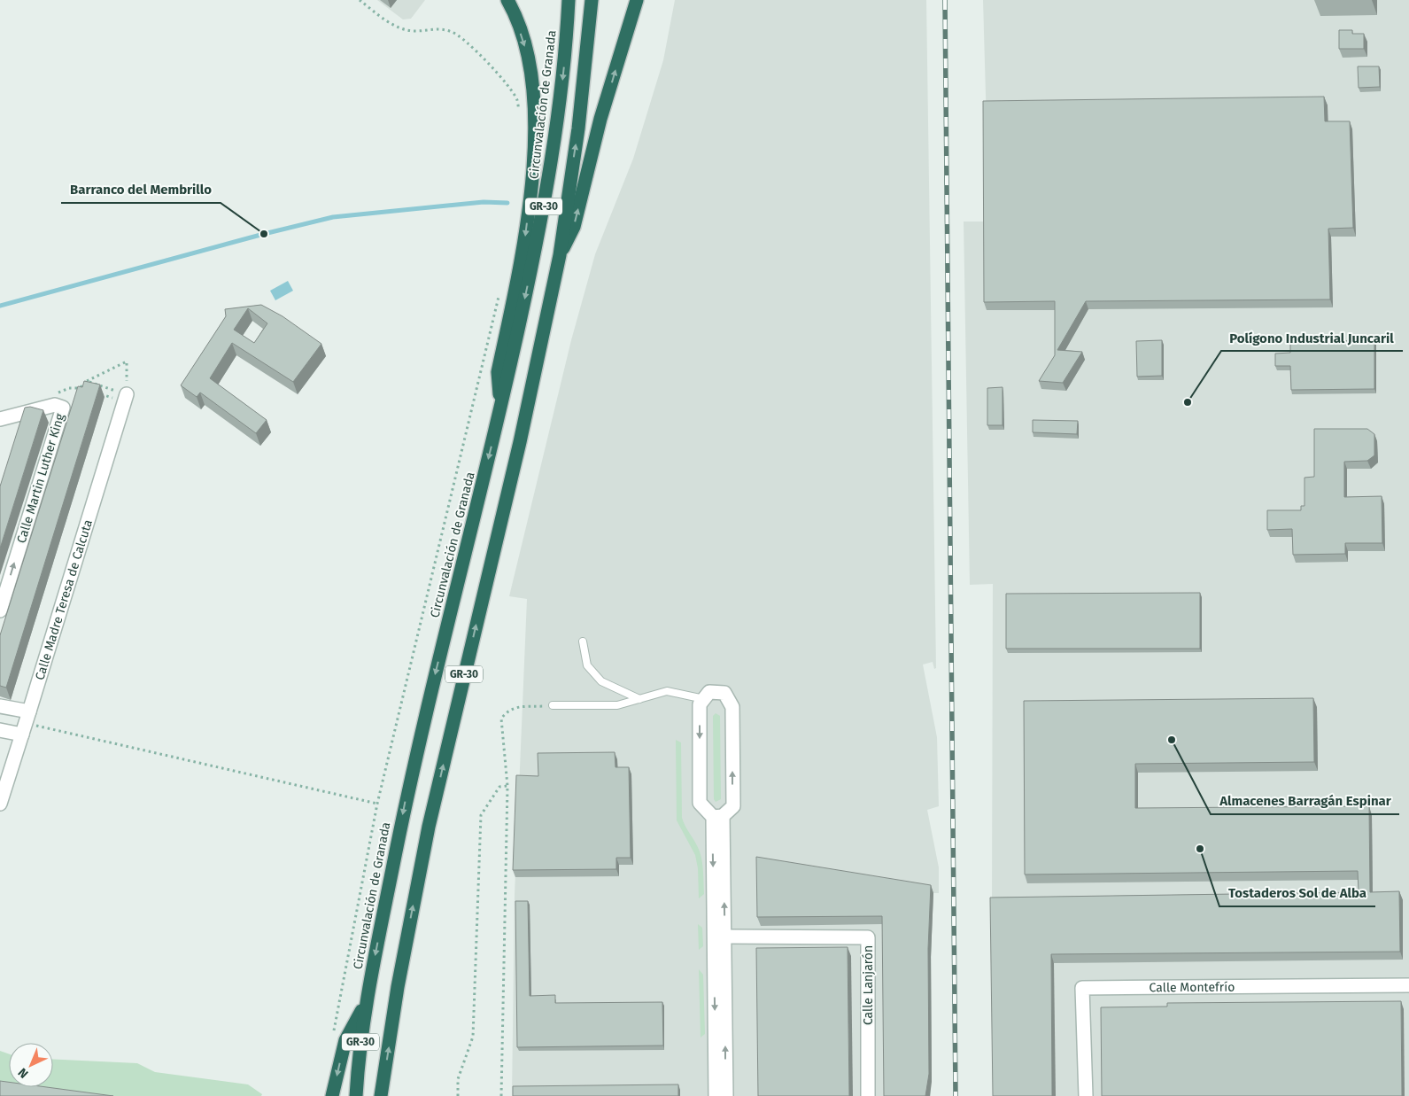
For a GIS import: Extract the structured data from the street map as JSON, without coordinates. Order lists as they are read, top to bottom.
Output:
{
  "streets": {
    "highway": ["Circunvalación de Granada", "GR-30"],
    "street": [
      "Calle Martin Luther King",
      "Calle Madre Teresa de Calcuta",
      "Calle Lanjarón",
      "Calle Montefrío"
    ]
  },
  "places": [
    "Barranco del Membrillo",
    "Polígono Industrial Juncaril",
    "Almacenes Barragán Espinar",
    "Tostaderos Sol de Alba"
  ],
  "north": "bottom left"
}
